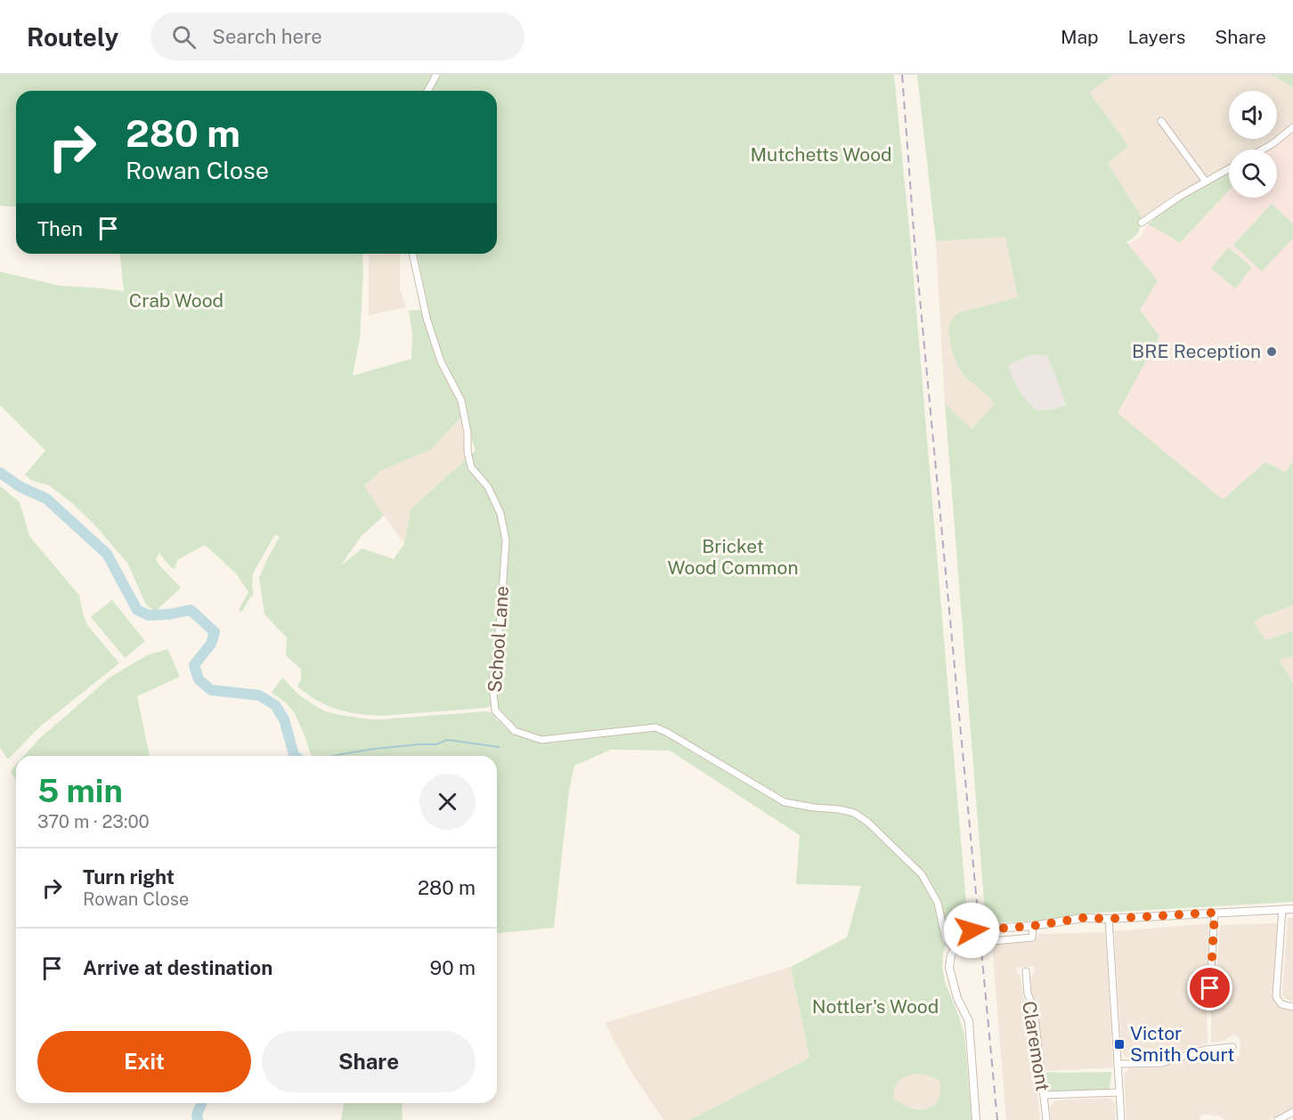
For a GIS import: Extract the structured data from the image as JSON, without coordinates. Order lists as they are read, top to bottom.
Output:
{
  "streets": {
    "street": ["School Lane", "Claremont"]
  },
  "parks": [
    "Mutchetts Wood",
    "Crab Wood",
    "Bricket Wood Common",
    "Nottler's Wood"
  ],
  "places": {
    "other": ["BRE Reception"],
    "transit": ["Victor Smith Court"]
  },
  "page": {
    "header": "Routely",
    "search": "Search here",
    "nav": ["Map", "Layers", "Share"],
    "turn": ["280 m", "Rowan Close"],
    "then": "Then",
    "heading": ["5 min", "370 m · 23:00"],
    "list": [
      {
        "name": "Turn right",
        "note": "Rowan Close",
        "value": "280 m"
      },
      {
        "name": "Arrive at destination",
        "value": "90 m"
      }
    ],
    "buttons": ["Exit", "Share"]
  }
}
